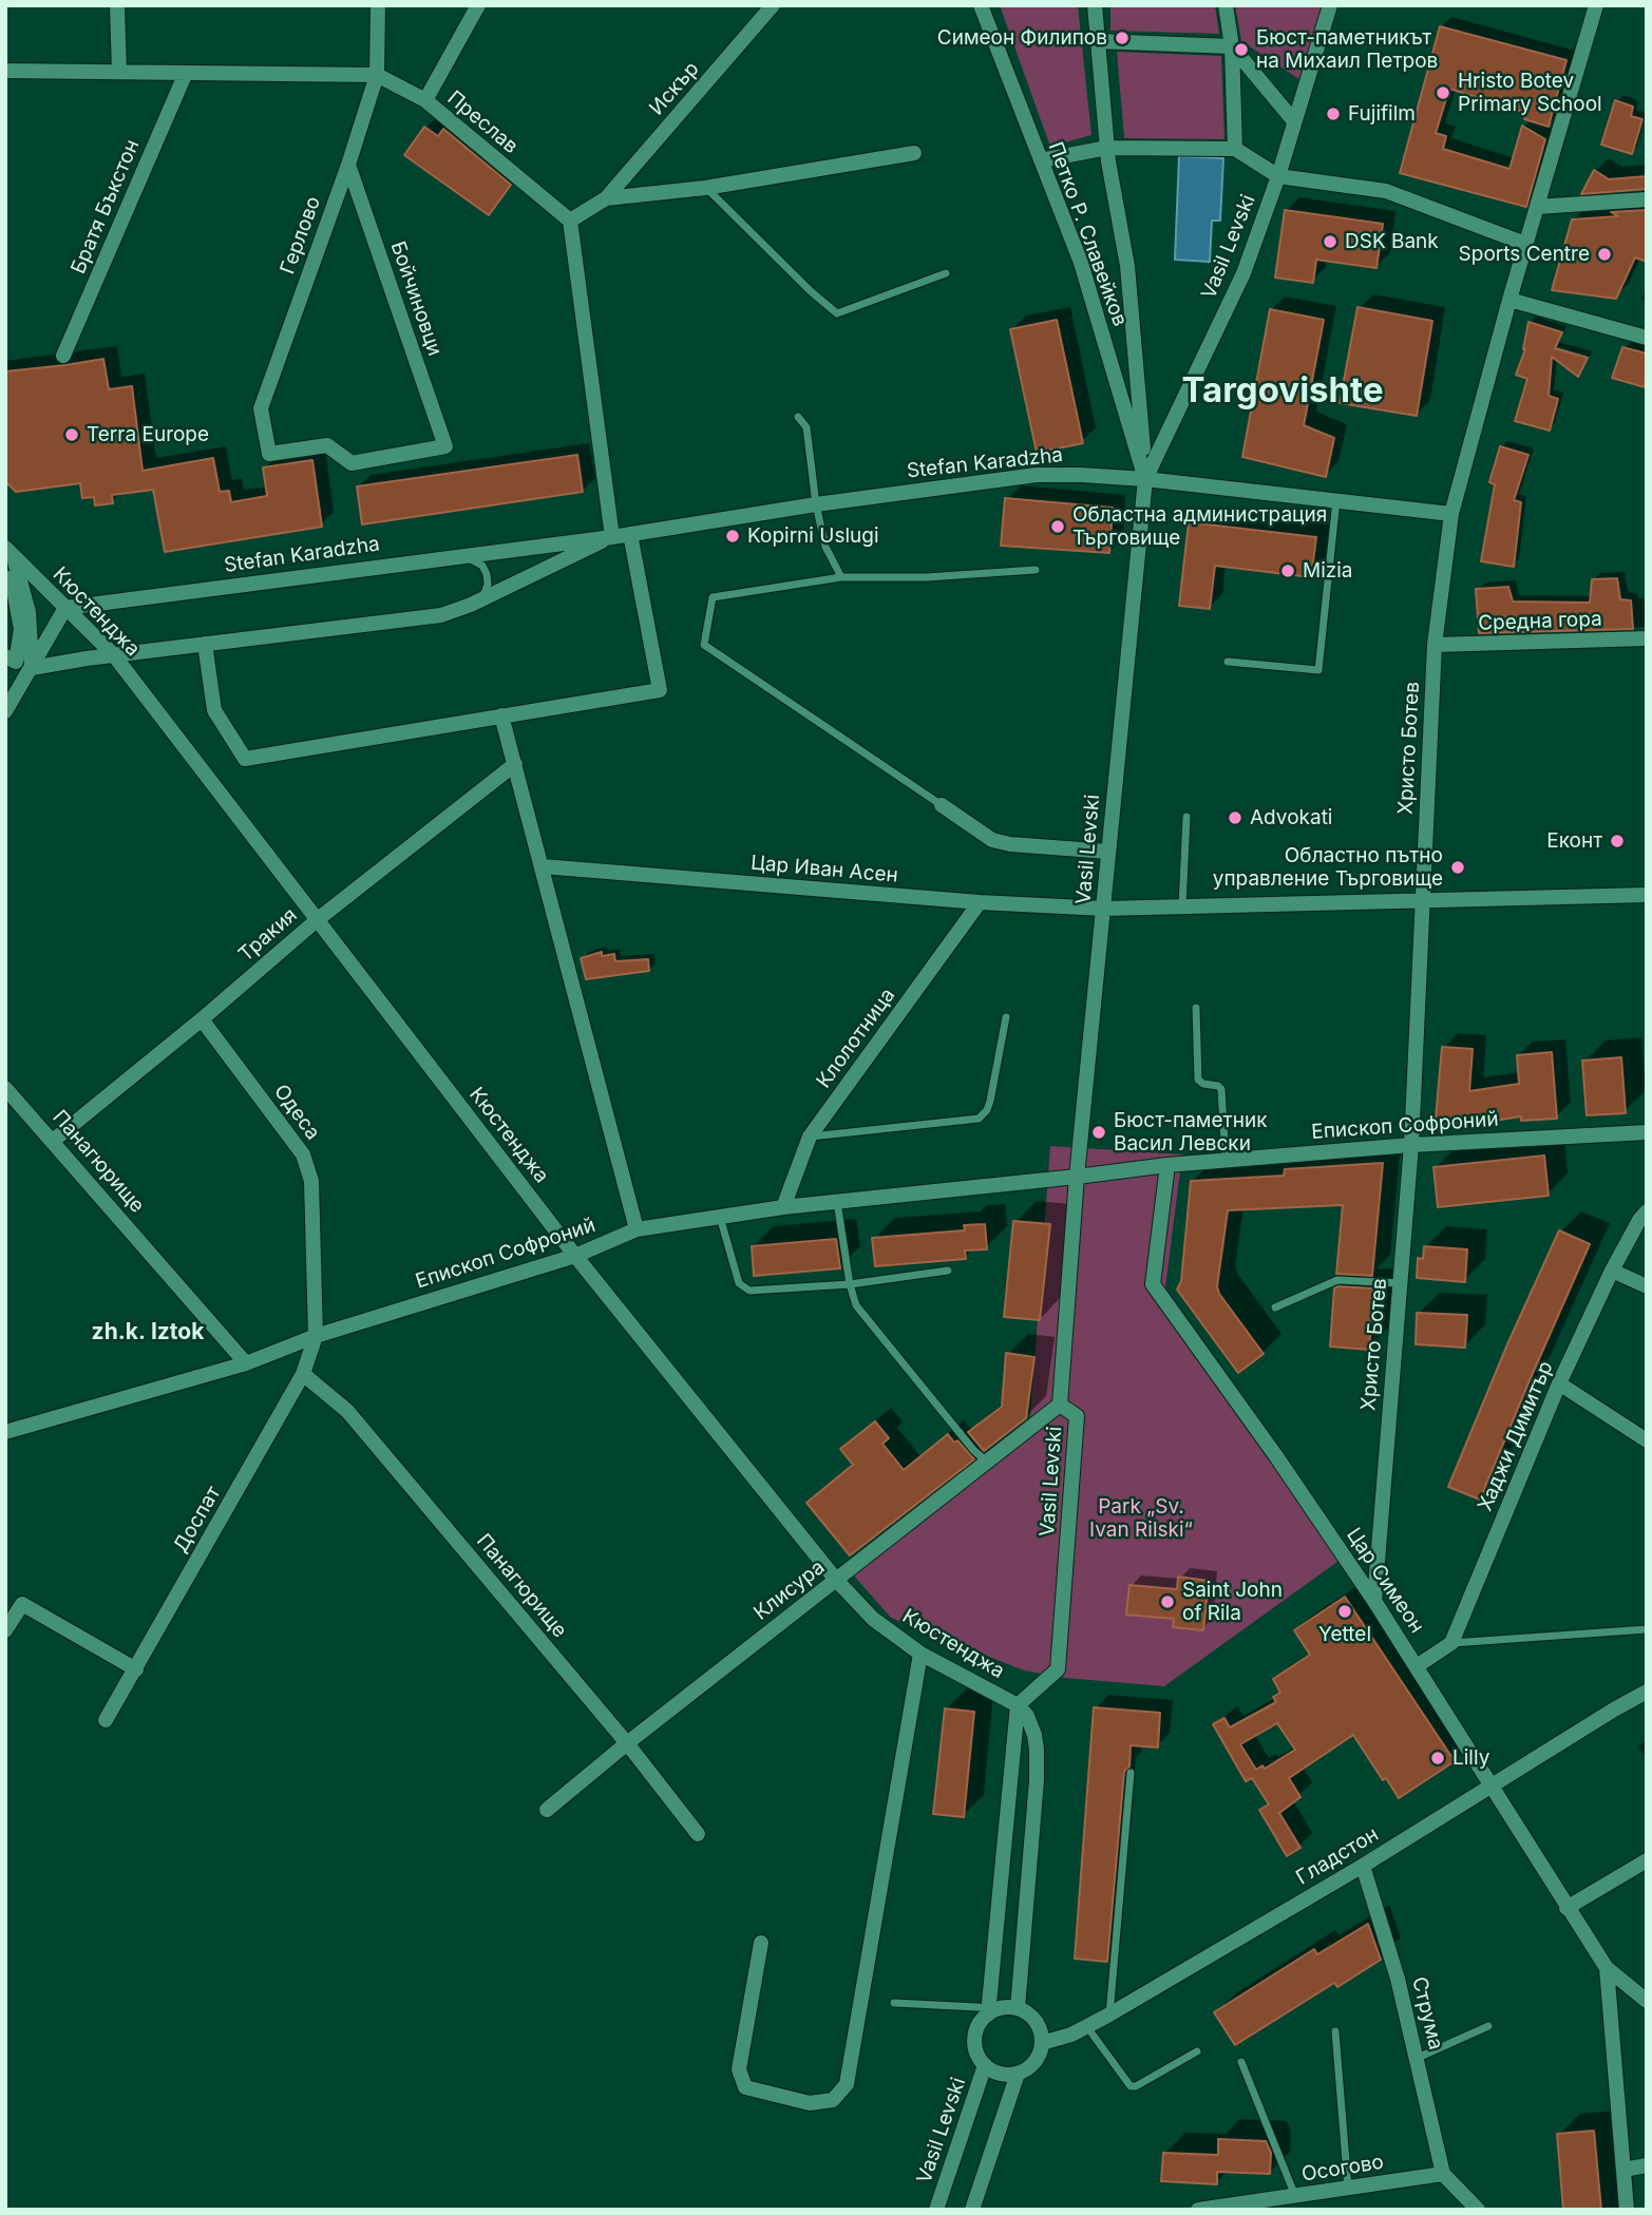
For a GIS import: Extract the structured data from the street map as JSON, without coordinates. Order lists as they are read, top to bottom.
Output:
{
  "streets": {
    "street": [
      "Искър",
      "Преслав",
      "Братя Бъкстон",
      "Петко Р. Славейков",
      "Герлово",
      "Vasil Levski",
      "Бойчиновци",
      "Stefan Karadzha",
      "Кюстенджа",
      "Средна гора",
      "Христо Ботев",
      "Цар Иван Асен",
      "Тракия",
      "Клолотница",
      "Одеса",
      "Епископ Софроний",
      "Панагюрище",
      "Хаджи Димитър",
      "Доспат",
      "Цар Симеон",
      "Клисура",
      "Гладстон",
      "Струма",
      "Осогово"
    ]
  },
  "crossings": [
    ["Преслав", "Братя Бъкстон"],
    ["Преслав", "Герлово"],
    ["Петко Р. Славейков", "Vasil Levski"],
    ["Петко Р. Славейков", "Stefan Karadzha"],
    ["Герлово", "Бойчиновци"],
    ["Vasil Levski", "Stefan Karadzha"],
    ["Vasil Levski", "Кюстенджа"],
    ["Vasil Levski", "Цар Иван Асен"],
    ["Vasil Levski", "Епископ Софроний"],
    ["Vasil Levski", "Клисура"],
    ["Vasil Levski", "Гладстон"],
    ["Stefan Karadzha", "Кюстенджа"],
    ["Stefan Karadzha", "Христо Ботев"],
    ["Кюстенджа", "Тракия"],
    ["Кюстенджа", "Епископ Софроний"],
    ["Кюстенджа", "Клисура"],
    ["Средна гора", "Христо Ботев"],
    ["Христо Ботев", "Цар Иван Асен"],
    ["Христо Ботев", "Епископ Софроний"],
    ["Христо Ботев", "Цар Симеон"],
    ["Цар Иван Асен", "Клолотница"],
    ["Тракия", "Одеса"],
    ["Тракия", "Панагюрище"],
    ["Клолотница", "Епископ Софроний"],
    ["Одеса", "Епископ Софроний"],
    ["Одеса", "Доспат"],
    ["Епископ Софроний", "Панагюрище"],
    ["Епископ Софроний", "Доспат"],
    ["Епископ Софроний", "Цар Симеон"],
    ["Панагюрище", "Доспат"],
    ["Панагюрище", "Клисура"],
    ["Цар Симеон", "Гладстон"],
    ["Гладстон", "Струма"],
    ["Струма", "Осогово"]
  ],
  "districts": ["Targovishte", "zh.k. Iztok"],
  "parks": ["Park „Sv. Ivan Rilski“"],
  "places": [
    "Симеон Филипов",
    "Бюст-паметникът на Михаил Петров",
    "Hristo Botev Primary School",
    "Fujifilm",
    "DSK Bank",
    "Sports Centre",
    "Terra Europe",
    "Областна администрация Търговище",
    "Kopirni Uslugi",
    "Mizia",
    "Advokati",
    "Еконт",
    "Областно пътно управление Търговище",
    "Бюст-паметник Васил Левски",
    "Saint John of Rila",
    "Yettel",
    "Lilly"
  ]
}
